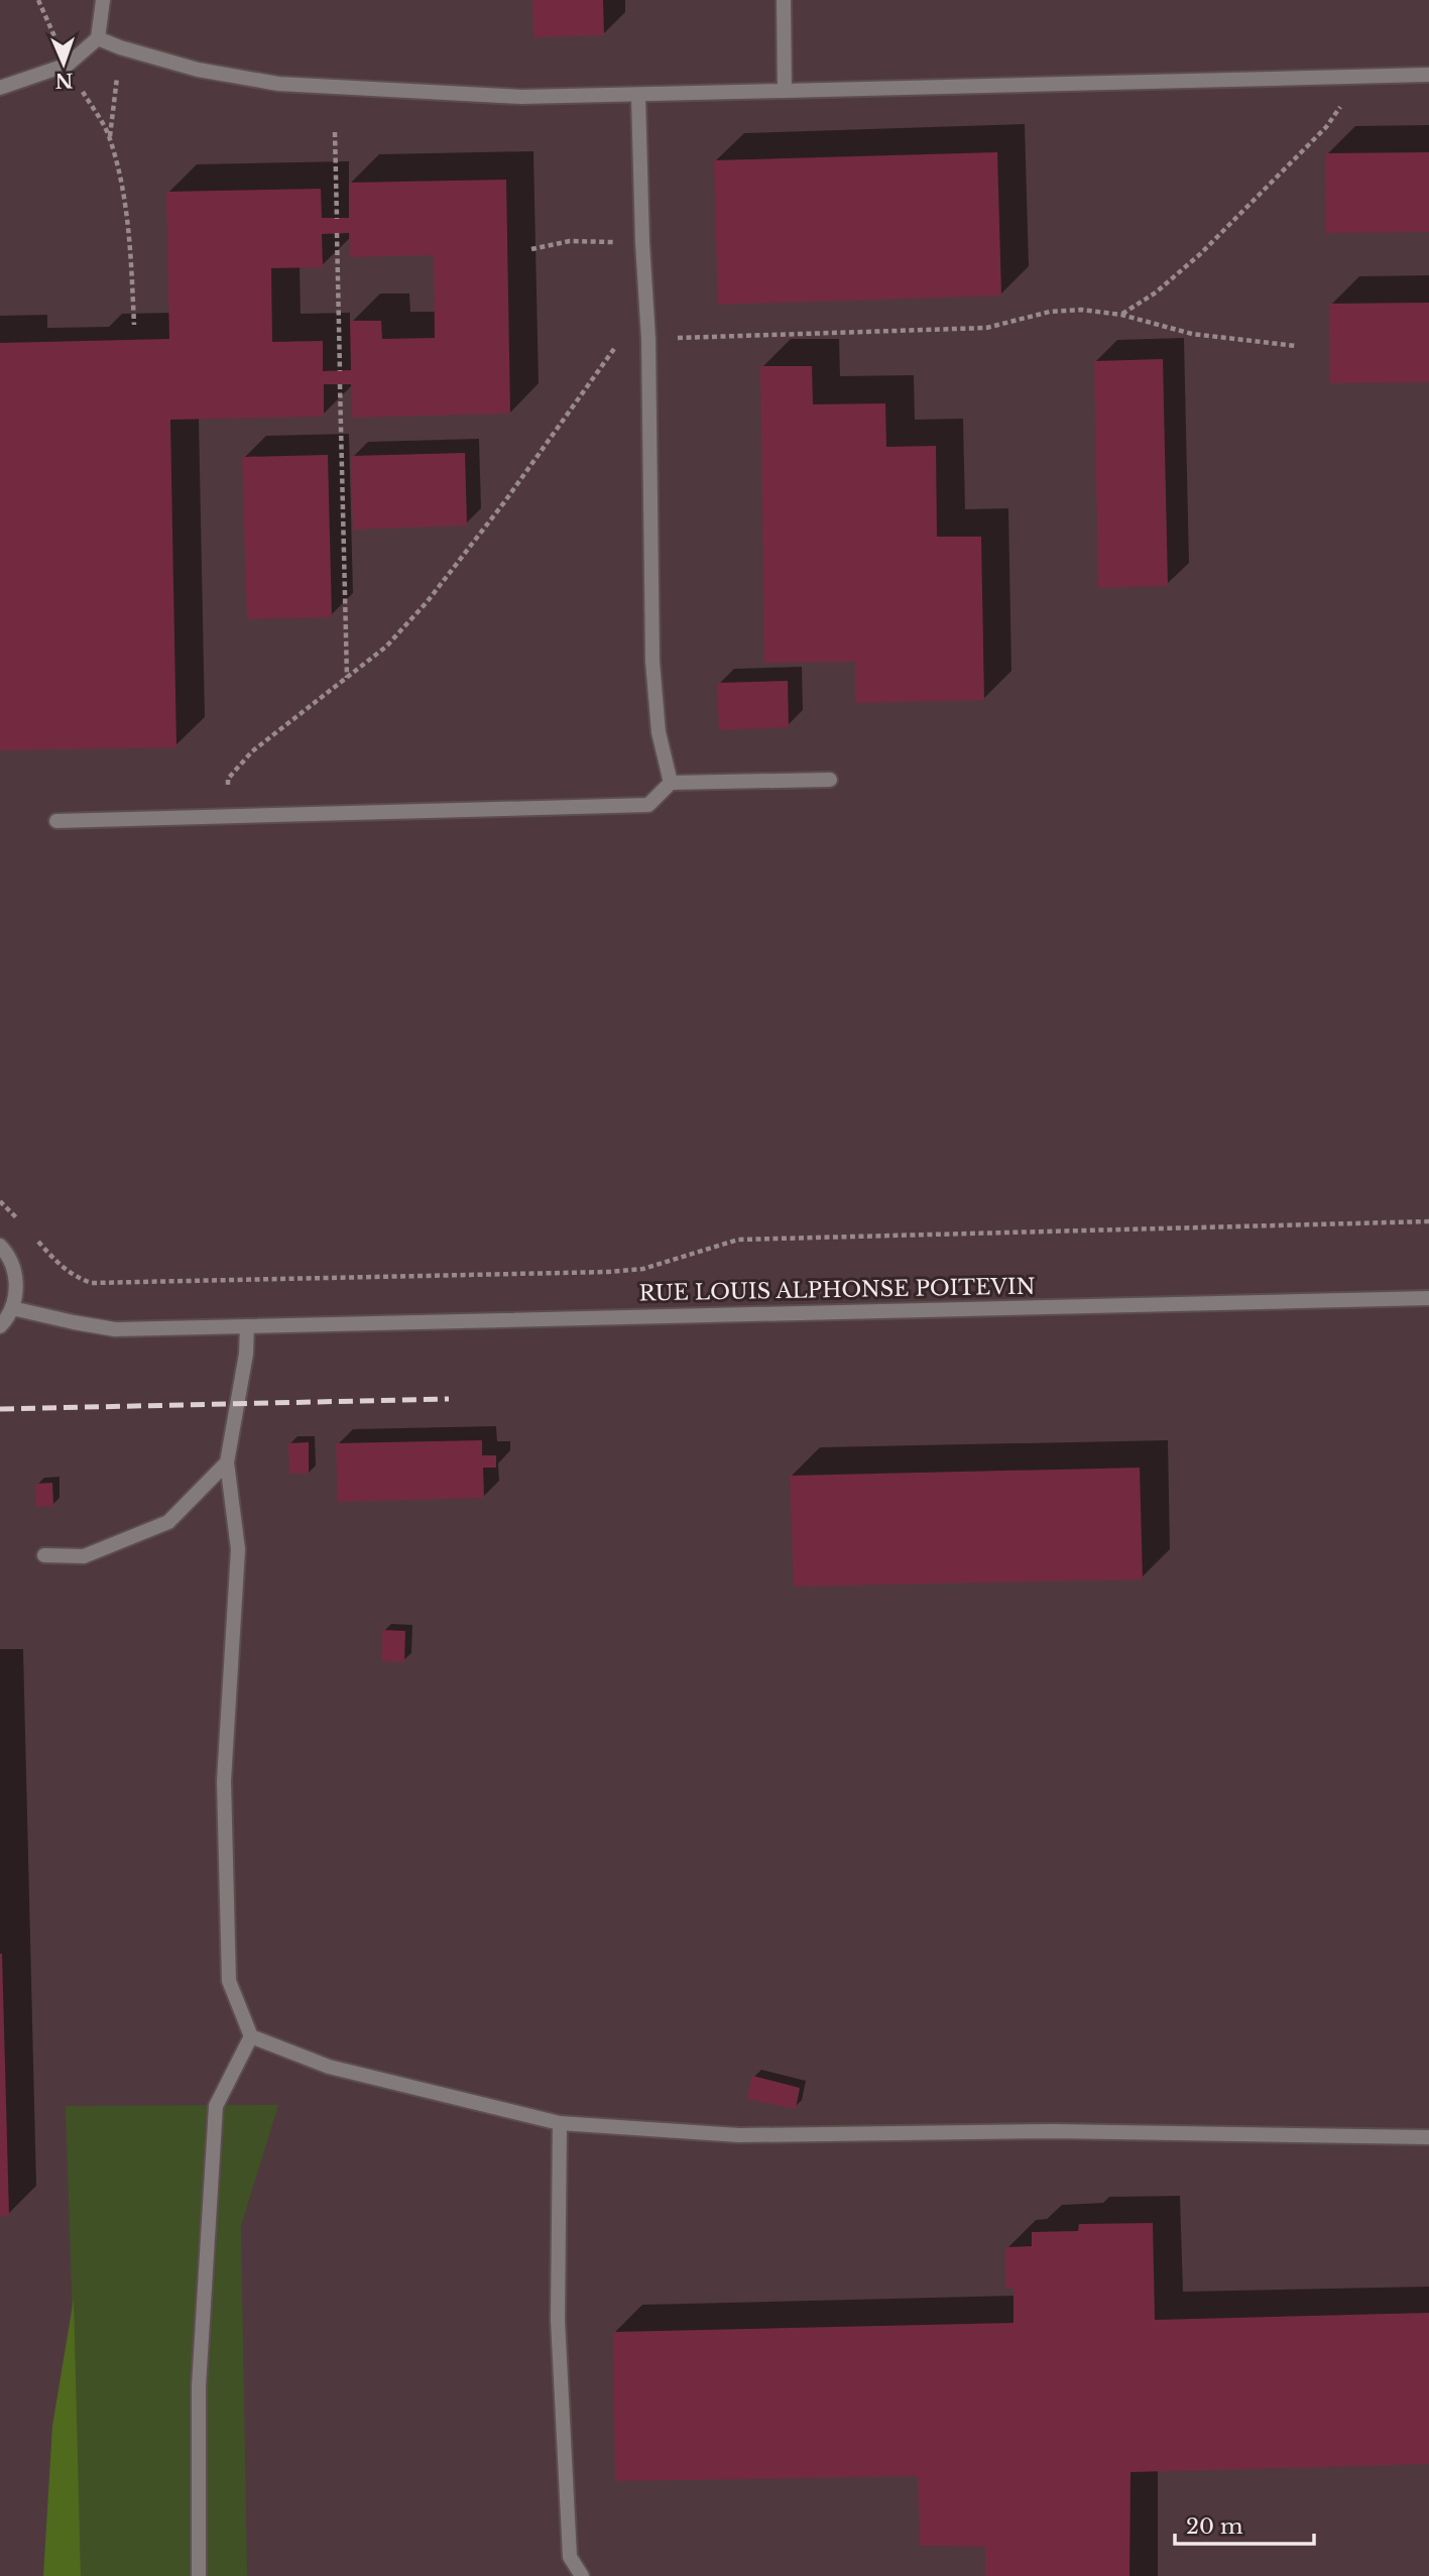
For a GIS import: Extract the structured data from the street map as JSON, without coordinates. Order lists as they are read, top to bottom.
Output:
{
  "streets": {
    "street": ["RUE LOUIS ALPHONSE POITEVIN"]
  },
  "scale_bar": "20 m",
  "north": "bottom"
}
